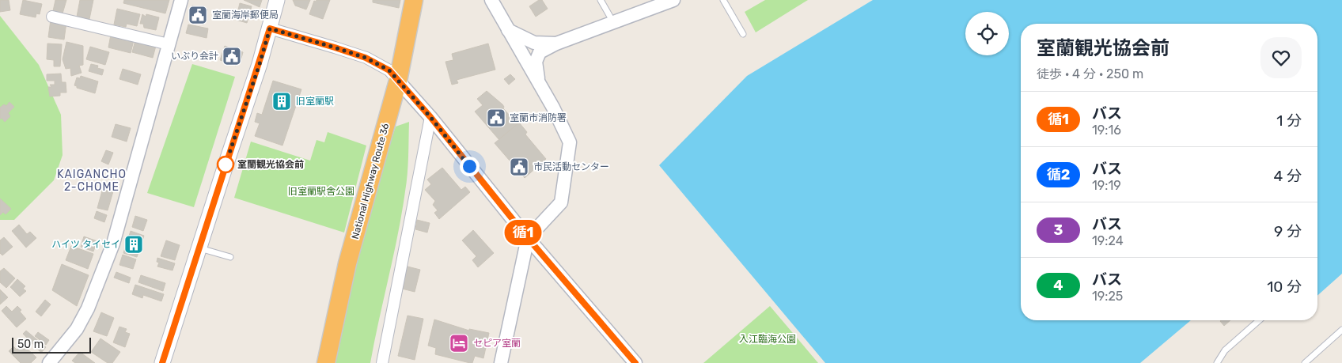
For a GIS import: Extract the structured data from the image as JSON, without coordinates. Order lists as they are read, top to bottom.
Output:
{
  "streets": {
    "highway": ["National Highway Route 36"]
  },
  "districts": ["KAIGANCHO 2-CHOME"],
  "parks": ["旧室蘭駅舎公園", "入江臨海公園"],
  "places": {
    "public building": [
      "室蘭海岸郵便局",
      "いぶり会計",
      "室蘭市消防署",
      "市民活動センター"
    ],
    "building": ["旧室蘭駅", "ハイツ タイセイ"],
    "other": ["室蘭観光協会前"],
    "hotel": ["セピア室蘭"]
  },
  "lines": ["bus line 循1"],
  "scale_bar": "50 m",
  "page": {
    "on_map": "循1",
    "heading": ["室蘭観光協会前", "徒歩 · 4 分 · 250 m"],
    "list": [
      {
        "mark": "循1",
        "name": "バス",
        "note": "19:16",
        "value": "1 分"
      },
      {
        "mark": "循2",
        "name": "バス",
        "note": "19:19",
        "value": "4 分"
      },
      {
        "mark": "3",
        "name": "バス",
        "note": "19:24",
        "value": "9 分"
      },
      {
        "mark": "4",
        "name": "バス",
        "note": "19:25",
        "value": "10 分"
      }
    ],
    "scale": "50 m"
  }
}
